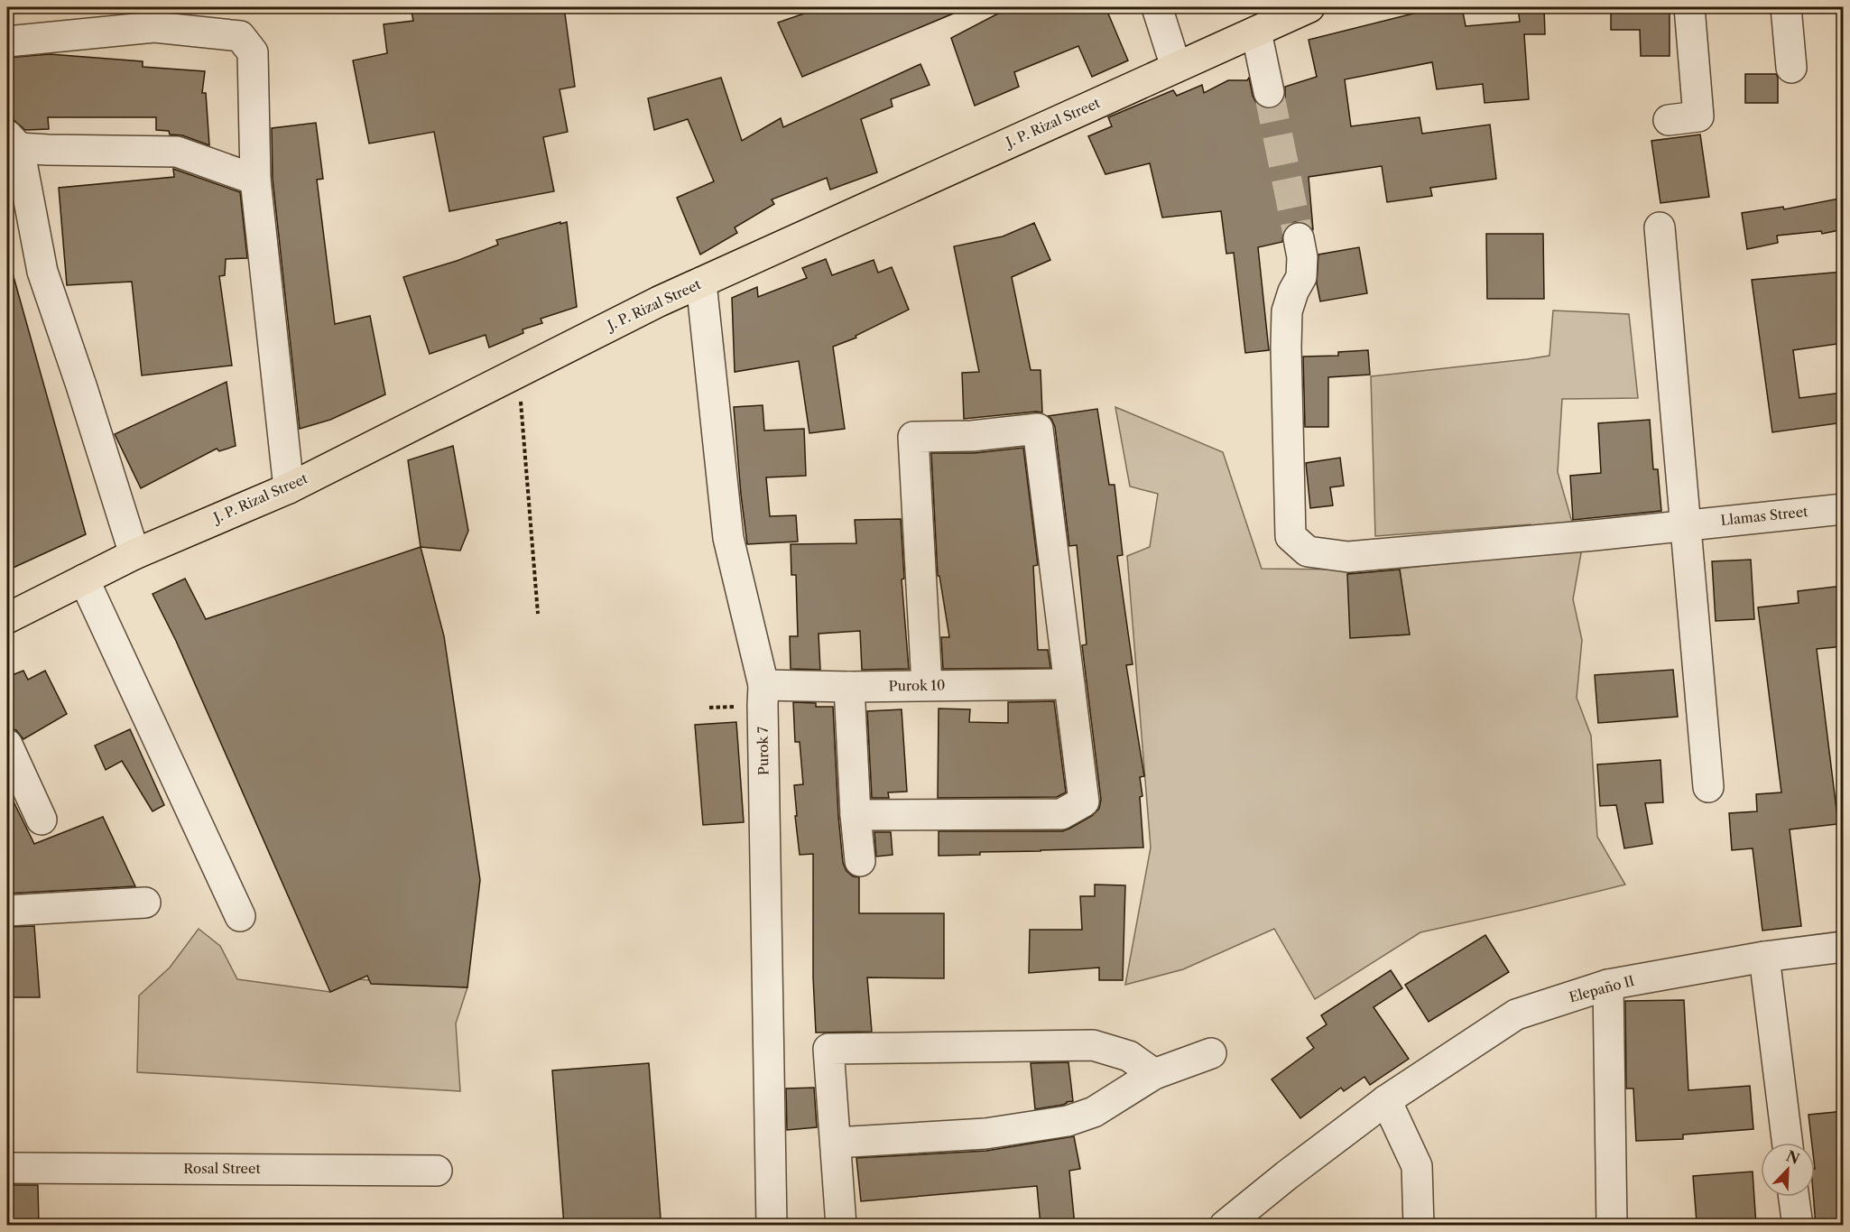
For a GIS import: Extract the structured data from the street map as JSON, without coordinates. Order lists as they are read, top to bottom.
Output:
{
  "streets": {
    "main road": ["J. P. Rizal Street"],
    "street": [
      "Llamas Street",
      "Purok 10",
      "Purok 7",
      "Elepaño II",
      "Rosal Street"
    ]
  },
  "crossings": [
    ["J. P. Rizal Street", "Purok 7"],
    ["Purok 10", "Purok 7"]
  ],
  "north": "top right"
}
